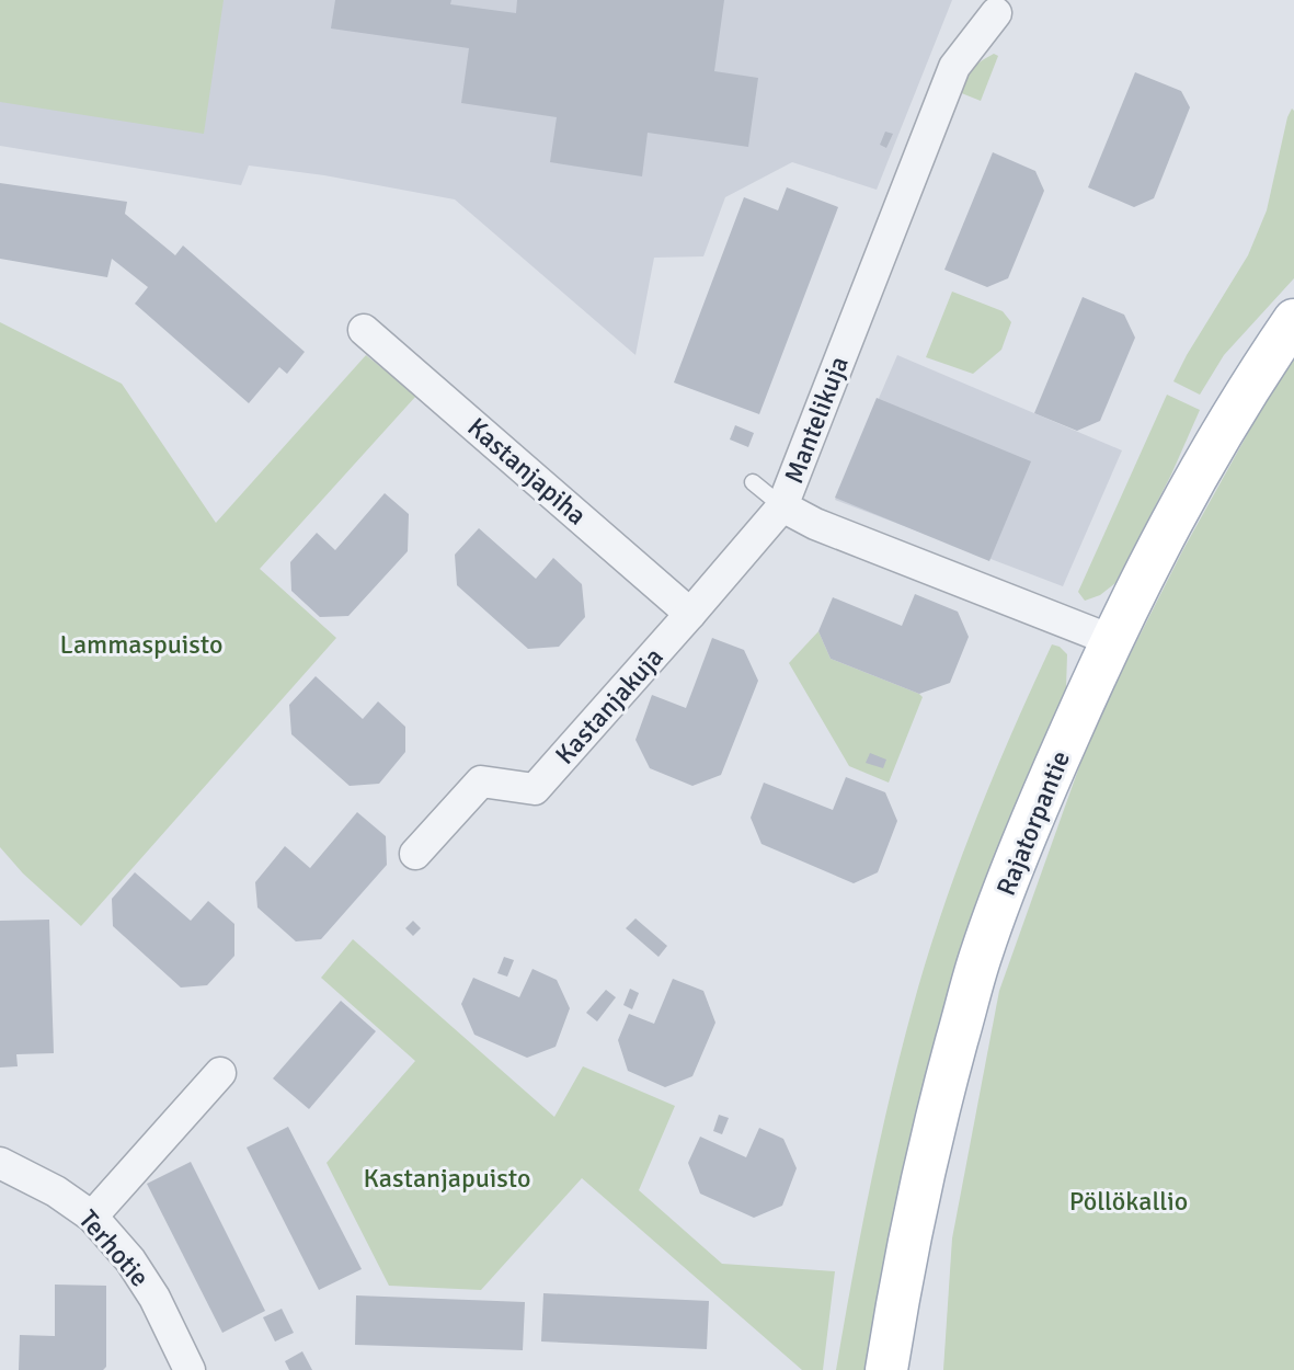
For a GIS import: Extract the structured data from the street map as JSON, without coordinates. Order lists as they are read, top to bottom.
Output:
{
  "streets": {
    "main road": ["Rajatorpantie"],
    "street": [
      "Mantelikuja",
      "Kastanjapiha",
      "Kastanjakuja",
      "Terhotie"
    ]
  },
  "crossings": [
    ["Mantelikuja", "Kastanjakuja"],
    ["Mantelikuja", "Rajatorpantie"],
    ["Kastanjapiha", "Kastanjakuja"]
  ],
  "parks": ["Lammaspuisto", "Kastanjapuisto", "Pöllökallio"]
}
